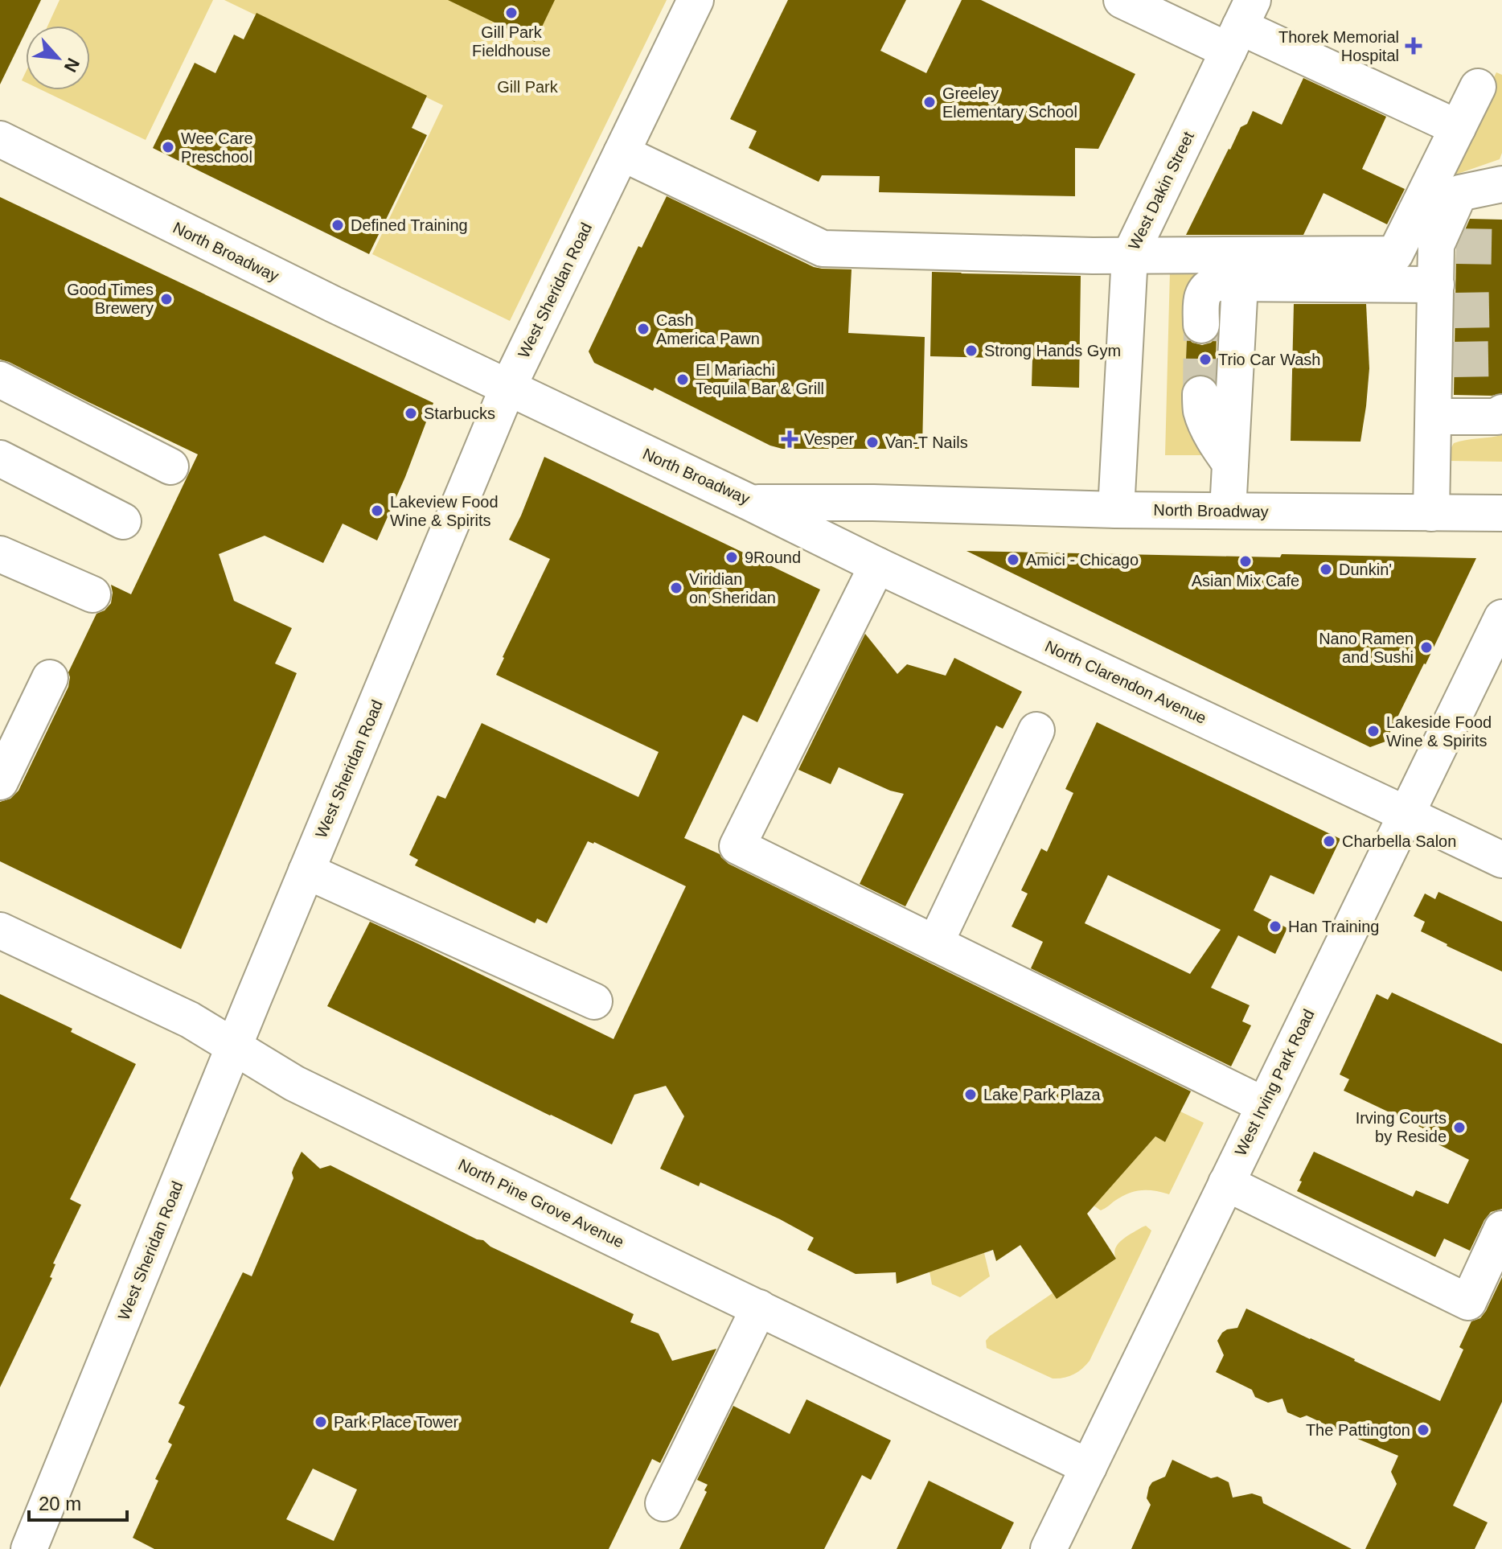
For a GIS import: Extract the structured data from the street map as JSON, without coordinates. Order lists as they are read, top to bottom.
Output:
{
  "streets": {
    "street": [
      "West Dakin Street",
      "North Broadway",
      "West Sheridan Road",
      "North Clarendon Avenue",
      "West Irving Park Road",
      "North Pine Grove Avenue"
    ]
  },
  "crossings": [
    ["West Dakin Street", "North Broadway"],
    ["North Broadway", "West Sheridan Road"],
    ["North Broadway", "North Clarendon Avenue"],
    ["West Sheridan Road", "North Pine Grove Avenue"],
    ["North Clarendon Avenue", "West Irving Park Road"],
    ["West Irving Park Road", "North Pine Grove Avenue"]
  ],
  "parks": ["Gill Park"],
  "places": {
    "other": [
      "Gill Park Fieldhouse",
      "Greeley Elementary School",
      "Wee Care Preschool",
      "Defined Training",
      "Good Times Brewery",
      "Cash America Pawn",
      "Strong Hands Gym",
      "Trio Car Wash",
      "El Mariachi Tequila Bar & Grill",
      "Starbucks",
      "Van-T Nails",
      "Lakeview Food Wine & Spirits",
      "9Round",
      "Amici - Chicago",
      "Asian Mix Cafe",
      "Dunkin'",
      "Viridian on Sheridan",
      "Nano Ramen and Sushi",
      "Lakeside Food Wine & Spirits",
      "Charbella Salon",
      "Han Training",
      "Lake Park Plaza",
      "Irving Courts by Reside",
      "Park Place Tower",
      "The Pattington"
    ],
    "health": ["Thorek Memorial Hospital", "Vesper"]
  },
  "scale_bar": "20 m",
  "north": "bottom right"
}
